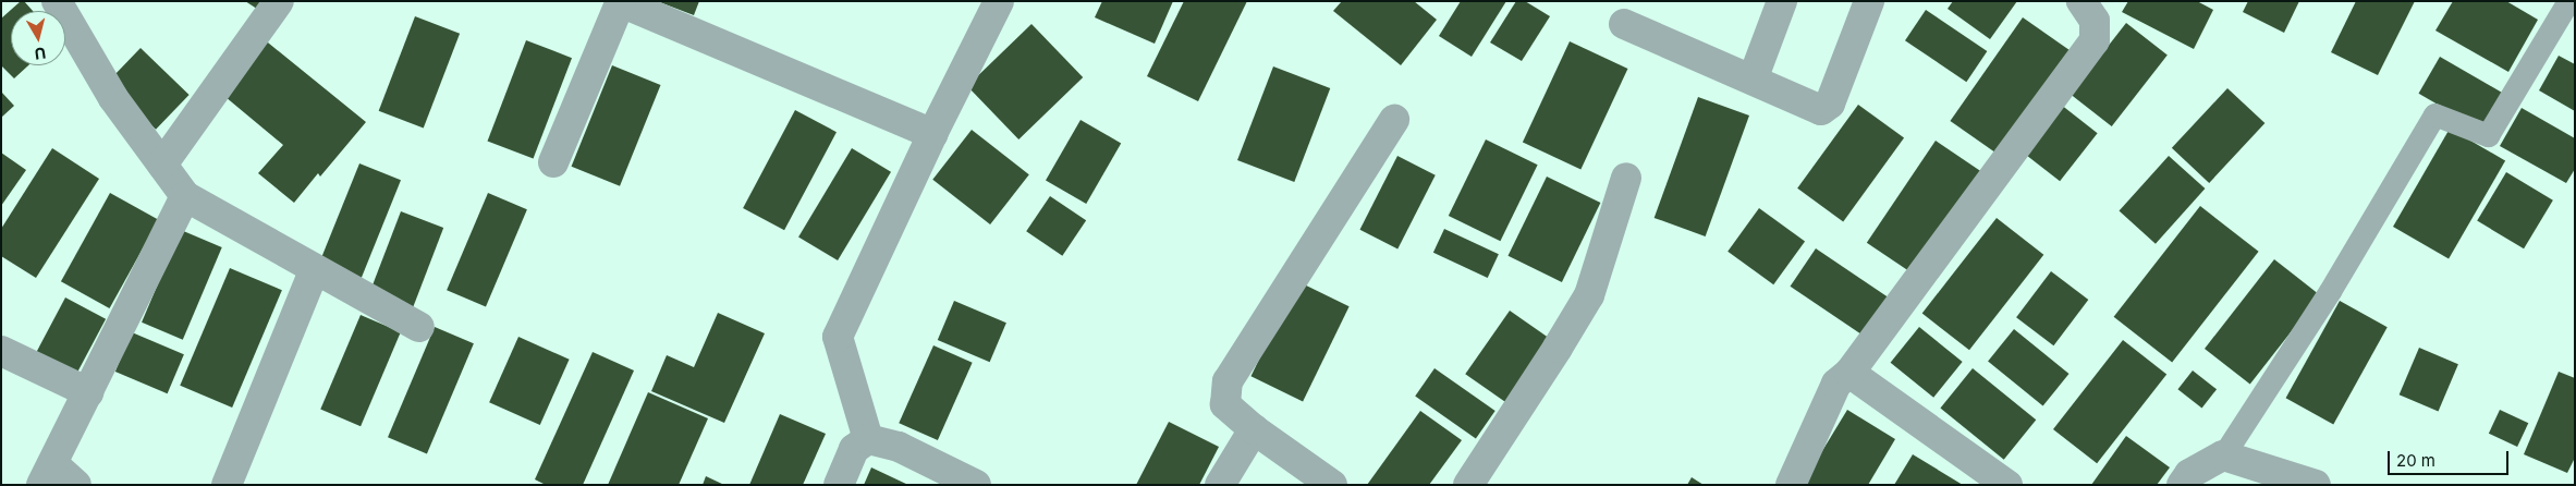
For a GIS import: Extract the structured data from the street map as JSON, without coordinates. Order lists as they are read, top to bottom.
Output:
{
  "scale_bar": "20 m",
  "north": "bottom"
}
